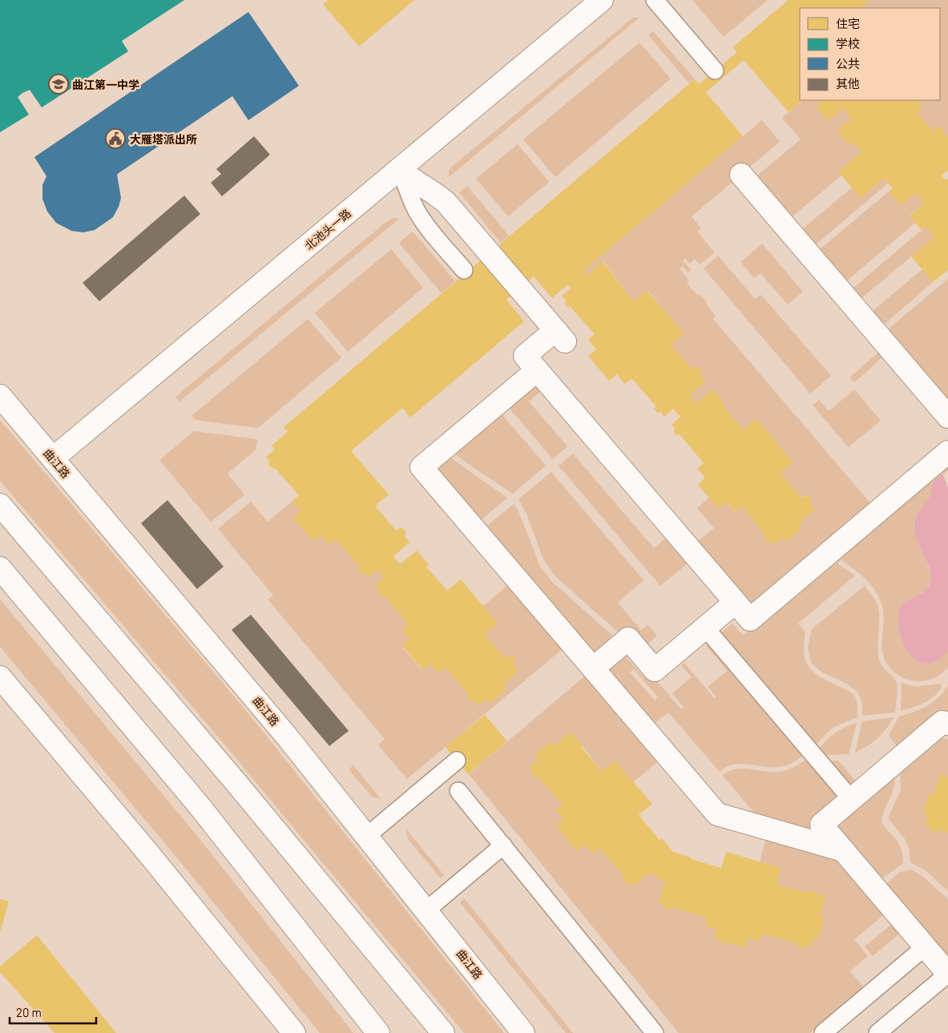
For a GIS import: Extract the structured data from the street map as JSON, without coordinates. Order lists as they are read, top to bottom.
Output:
{
  "streets": {
    "main road": ["北池头一路", "曲江路"]
  },
  "crossings": [
    ["北池头一路", "曲江路"]
  ],
  "places": {
    "school or university": ["曲江第一中学"],
    "public building": ["大雁塔派出所"]
  },
  "legend": [
    "住宅",
    "学校",
    "公共",
    "其他"
  ],
  "scale_bar": "20 m"
}
